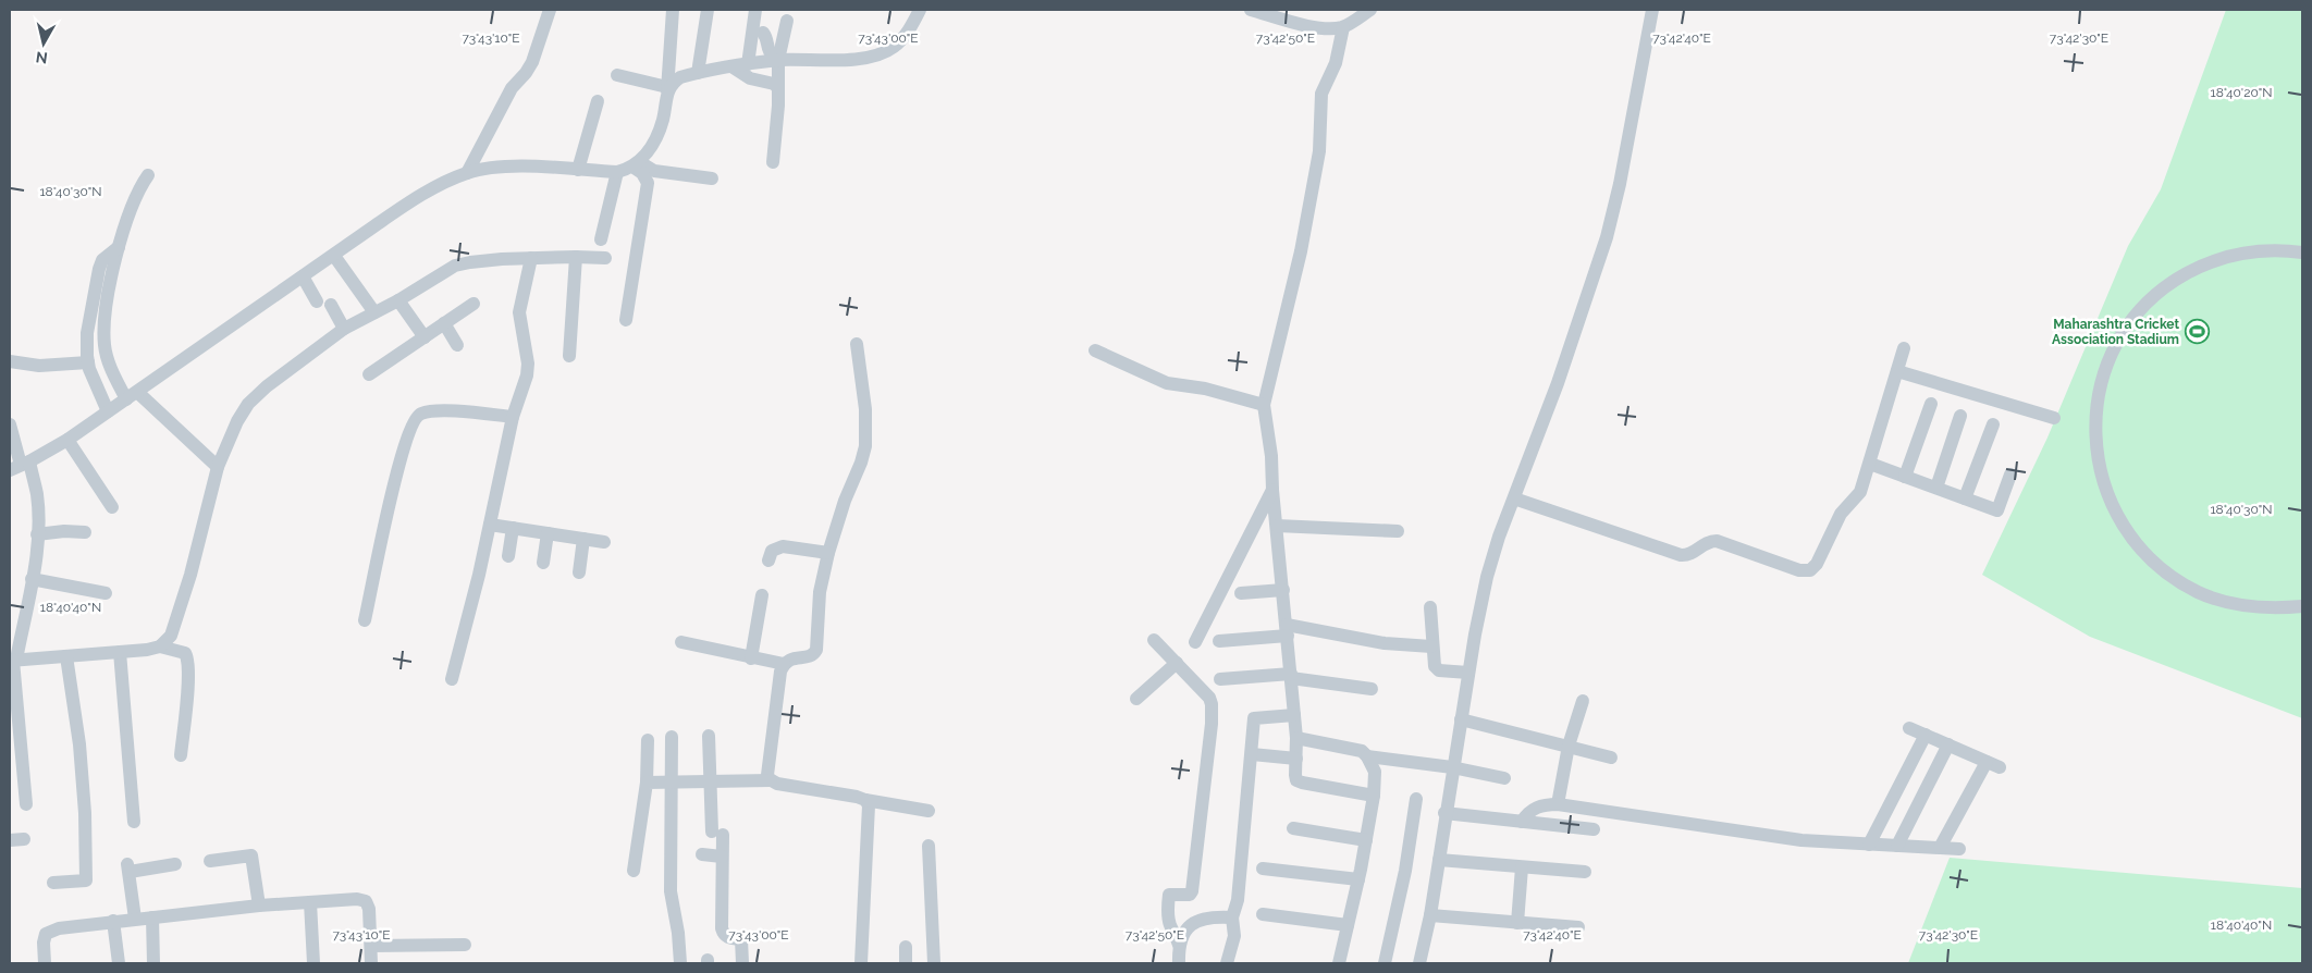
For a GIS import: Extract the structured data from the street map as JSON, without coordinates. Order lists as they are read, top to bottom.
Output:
{
  "places": {
    "sports": ["Maharashtra Cricket Association Stadium"]
  },
  "north": "bottom",
  "coordinates": [
    "73°43'10\"E",
    "73°43'00\"E",
    "73°42'50\"E",
    "73°42'40\"E",
    "73°42'30\"E",
    "18°40'20\"N",
    "18°40'30\"N",
    "18°40'40\"N"
  ]
}
